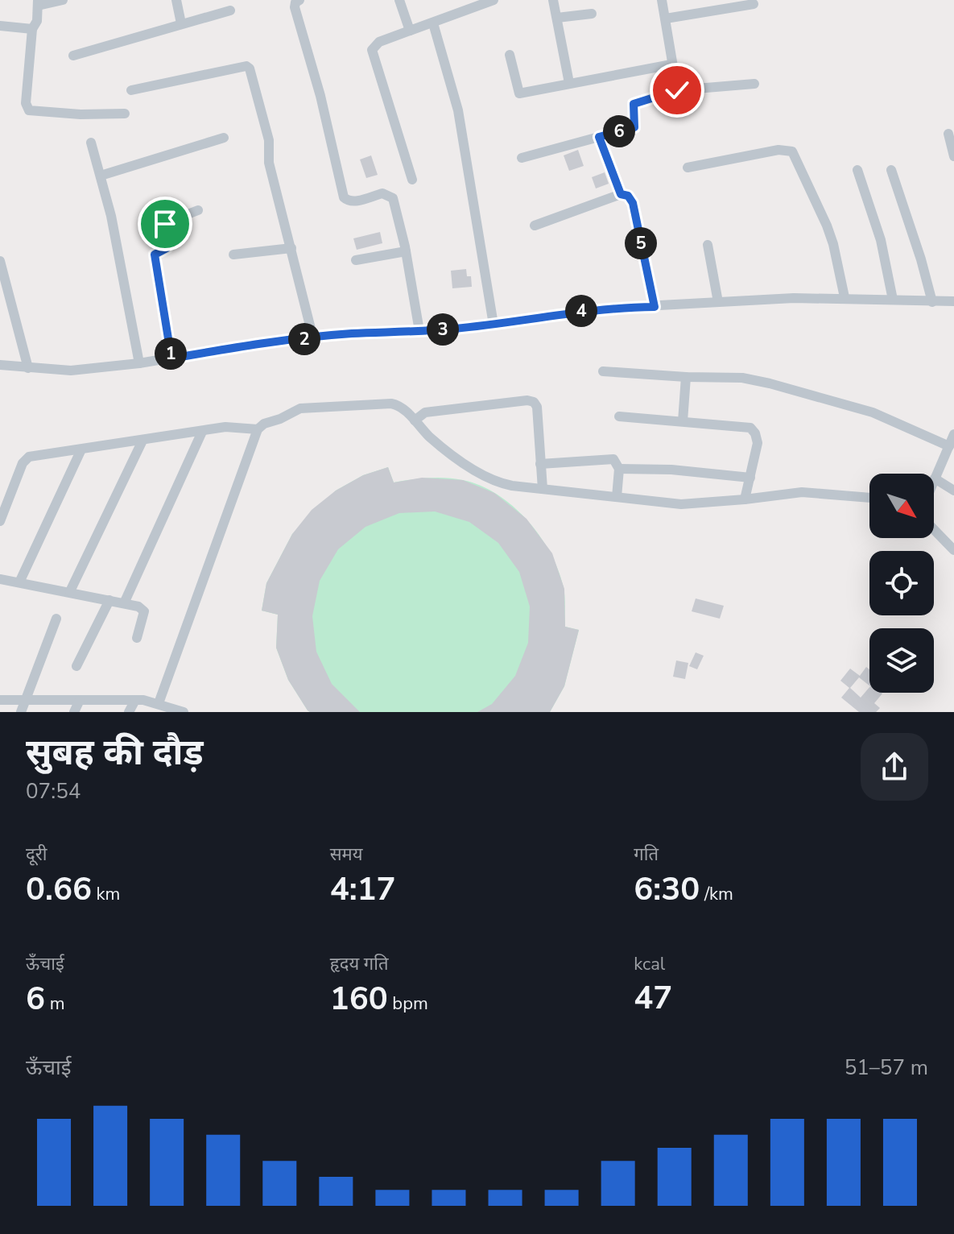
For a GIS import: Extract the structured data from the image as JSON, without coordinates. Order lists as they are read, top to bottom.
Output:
{
  "north": "bottom right",
  "page": {
    "pins": [
      "6",
      "5",
      "4",
      "3",
      "2",
      "1"
    ],
    "heading": ["सुबह की दौड़", "07:54"],
    "stats": [
      ["दूरी", "0.66 km"],
      ["समय", "4:17"],
      ["गति", "6:30 /km"],
      ["ऊँचाई", "6 m"],
      ["हृदय गति", "160 bpm"],
      ["kcal", "47"]
    ],
    "chart": ["ऊँचाई", "51–57 m"]
  }
}
